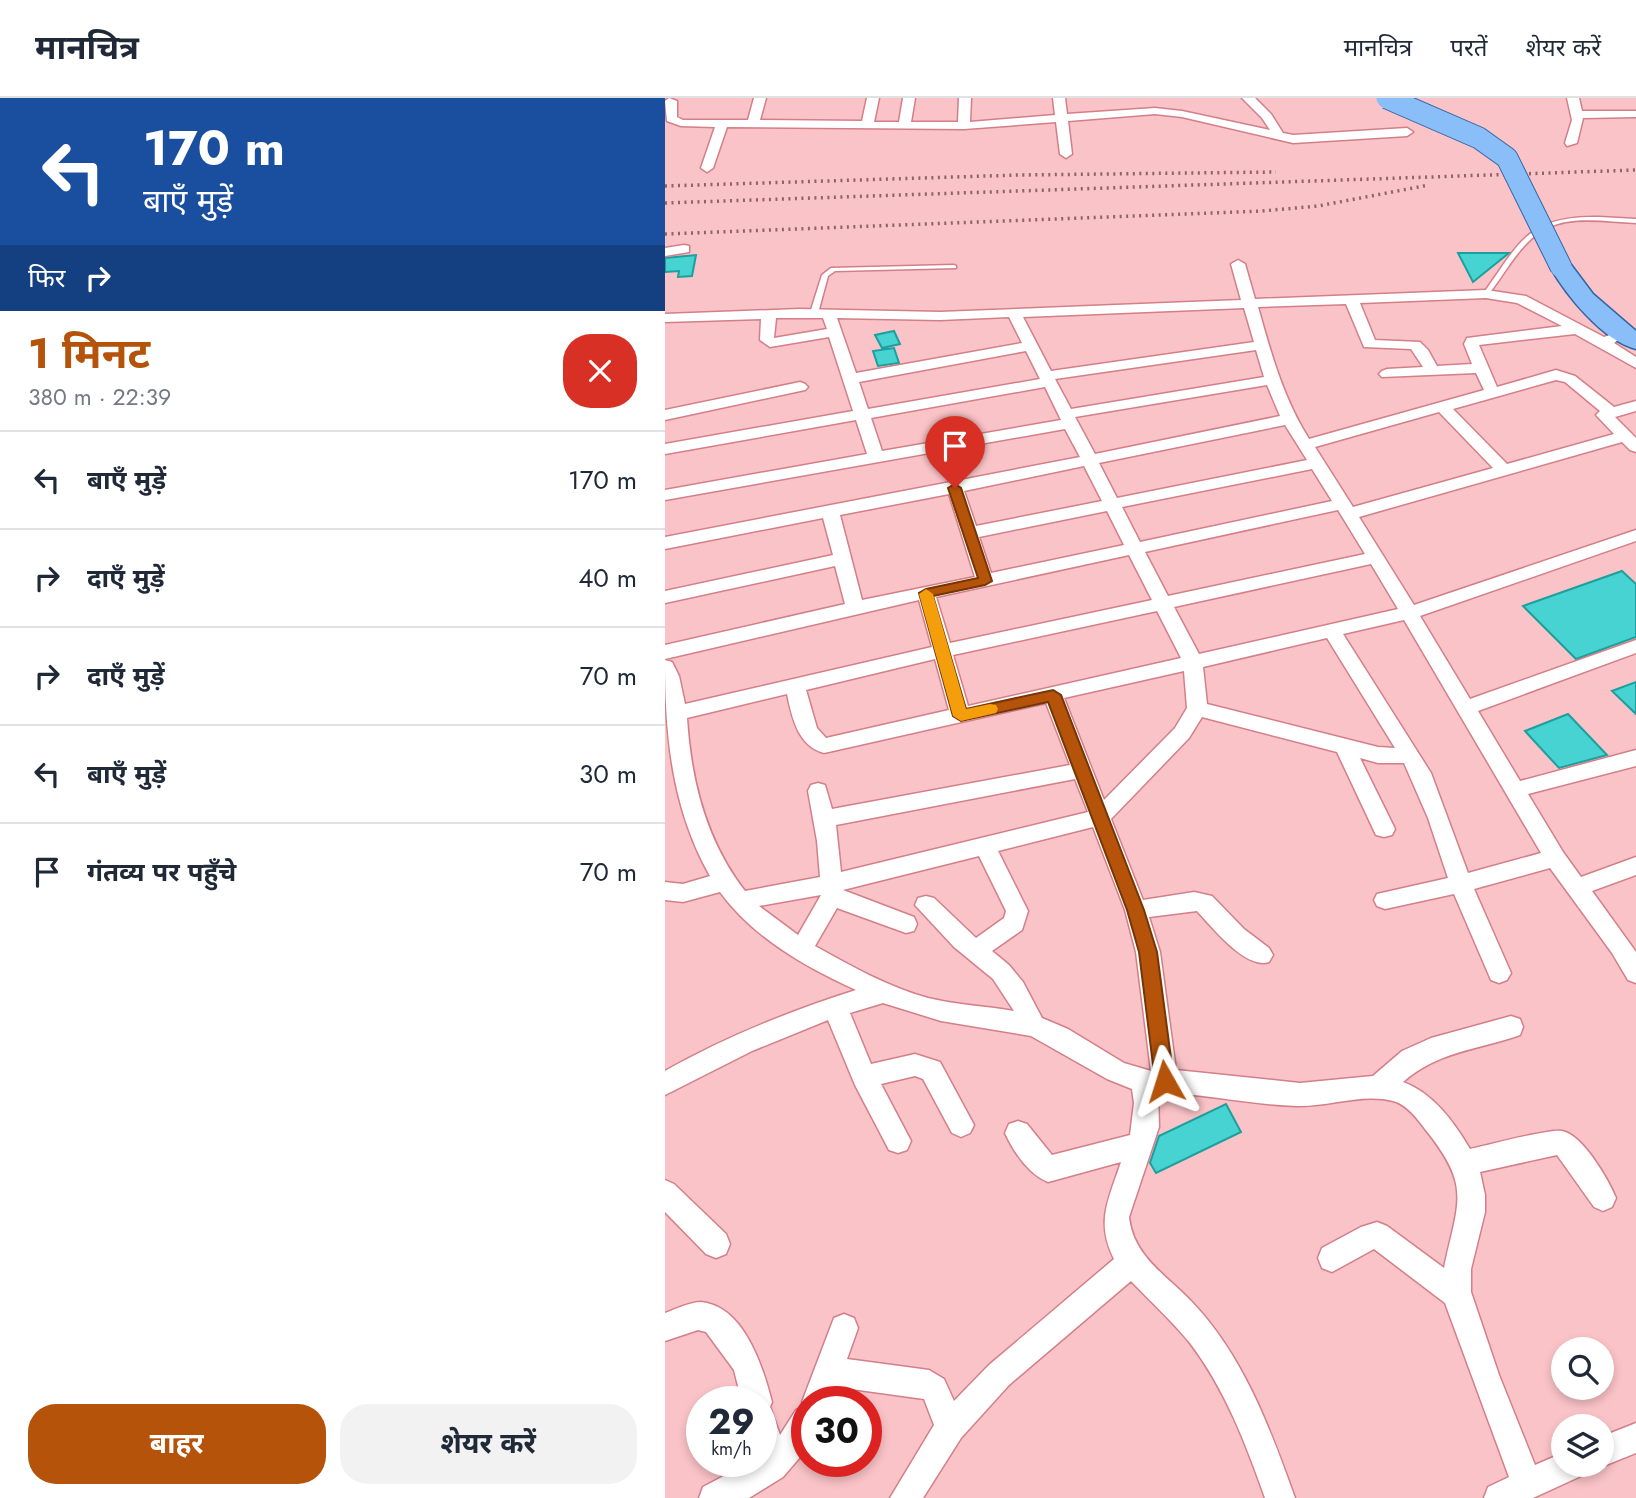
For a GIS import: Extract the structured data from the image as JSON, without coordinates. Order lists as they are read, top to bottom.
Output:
{
  "page": {
    "header": "मानचित्र",
    "nav": ["मानचित्र", "परतें", "शेयर करें"],
    "turn": ["170 m", "बाएँ मुड़ें"],
    "then": "फिर",
    "heading": ["1 मिनट", "380 m · 22:39"],
    "list": [
      {
        "name": "बाएँ मुड़ें",
        "value": "170 m"
      },
      {
        "name": "दाएँ मुड़ें",
        "value": "40 m"
      },
      {
        "name": "दाएँ मुड़ें",
        "value": "70 m"
      },
      {
        "name": "बाएँ मुड़ें",
        "value": "30 m"
      },
      {
        "name": "गंतव्य पर पहुँचे",
        "value": "70 m"
      }
    ],
    "speed": "29 km/h",
    "limit": "30",
    "buttons": ["बाहर", "शेयर करें"]
  }
}
